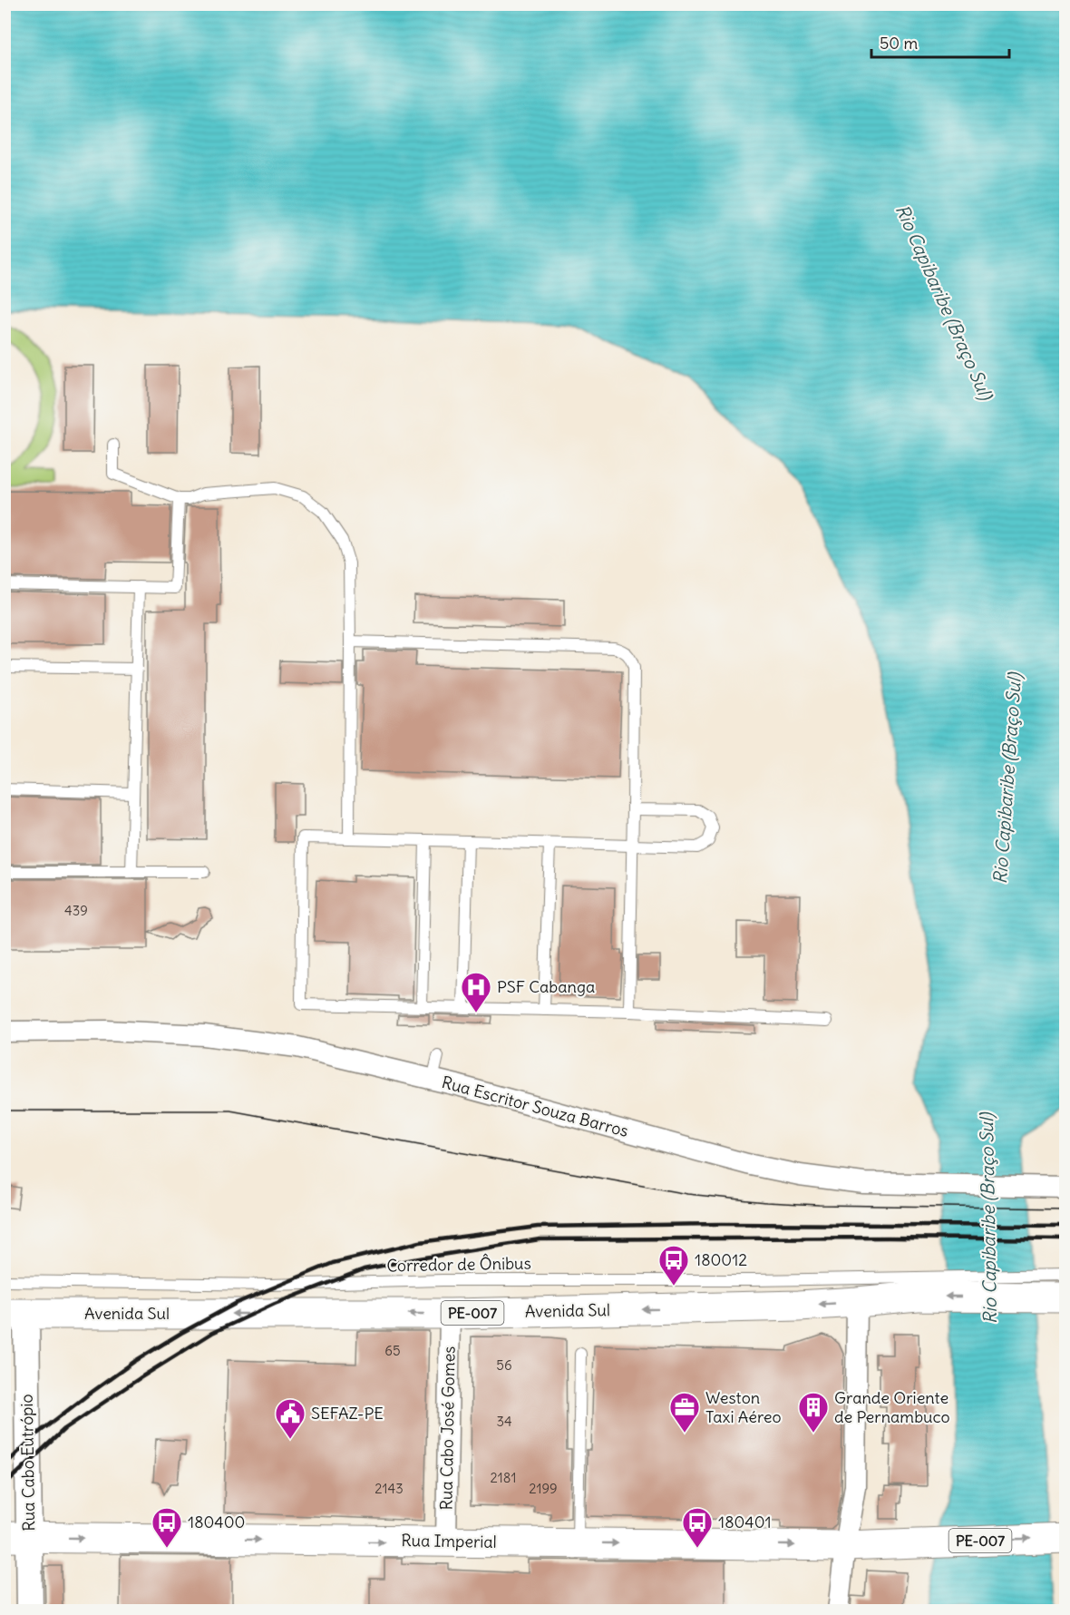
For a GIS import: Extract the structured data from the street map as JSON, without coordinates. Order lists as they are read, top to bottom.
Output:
{
  "streets": {
    "highway": ["Avenida Sul", "PE-007", "Rua Imperial"],
    "street": ["Rua Escritor Souza Barros", "Rua Cabo José Gomes", "Rua Cabo Eutrópio"],
    "lane": ["Corredor de Ônibus"]
  },
  "crossings": [
    ["Corredor de Ônibus", "Avenida Sul"],
    ["Avenida Sul", "Rua Cabo José Gomes"],
    ["Avenida Sul", "Rua Cabo Eutrópio"],
    ["Rua Cabo José Gomes", "Rua Imperial"],
    ["Rua Cabo Eutrópio", "Rua Imperial"]
  ],
  "one_way": ["Avenida Sul", "Rua Imperial"],
  "water": ["Rio Capibaribe (Braço Sul)"],
  "places": {
    "hospital": ["PSF Cabanga"],
    "bus stop": ["180012", "180400", "180401"],
    "office": ["Weston Taxi Aéreo"],
    "building": ["Grande Oriente de Pernambuco"],
    "public building": ["SEFAZ-PE"]
  },
  "house_numbers": [
    "439",
    "65",
    "56",
    "34",
    "2181",
    "2143",
    "2199"
  ],
  "scale_bar": "50 m"
}
